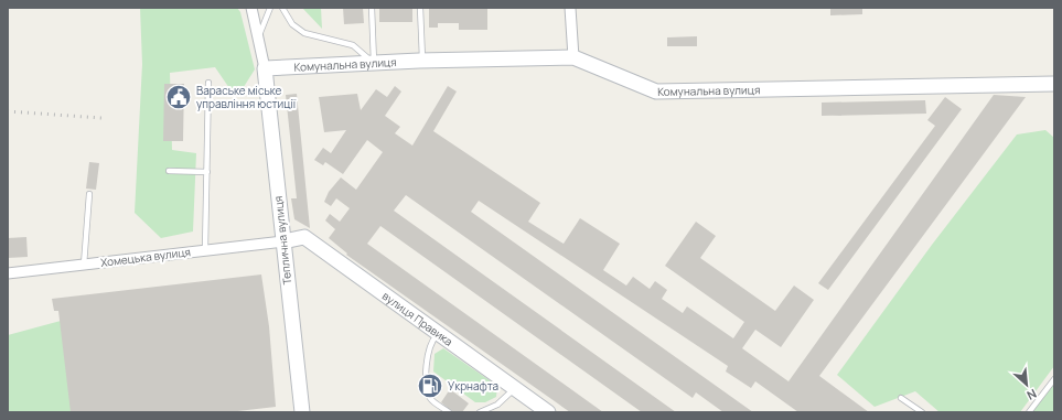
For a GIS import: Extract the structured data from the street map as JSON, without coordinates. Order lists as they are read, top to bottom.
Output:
{
  "streets": {
    "street": [
      "Комунальна вулиця",
      "Теплична вулиця",
      "Хомецька вулиця",
      "вулиця Правика"
    ]
  },
  "crossings": [
    ["Комунальна вулиця", "Теплична вулиця"],
    ["Теплична вулиця", "Хомецька вулиця"],
    ["Теплична вулиця", "вулиця Правика"],
    ["Хомецька вулиця", "вулиця Правика"]
  ],
  "places": {
    "public building": ["Вараське міське управління юстиції"],
    "fuel station": ["Укрнафта"]
  },
  "north": "bottom right"
}
